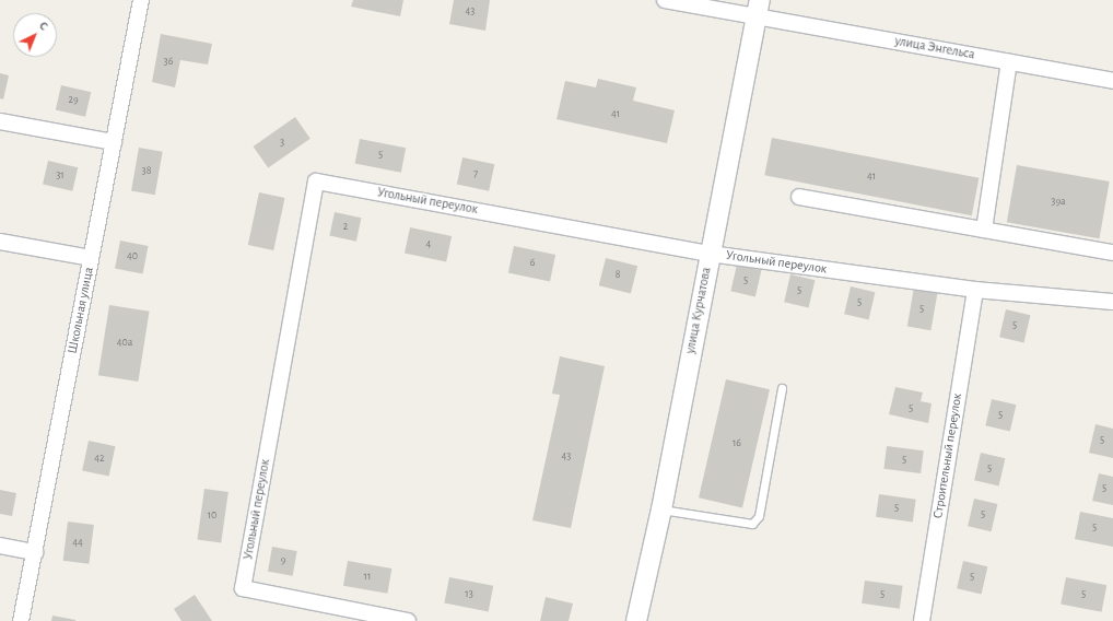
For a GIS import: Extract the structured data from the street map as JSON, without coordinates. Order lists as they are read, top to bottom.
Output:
{
  "streets": {
    "street": [
      "улица Энгельса",
      "Угольный переулок",
      "Школьная улица",
      "улица Курчатова",
      "Строительный переулок"
    ]
  },
  "crossings": [
    ["улица Энгельса", "улица Курчатова"],
    ["Угольный переулок", "улица Курчатова"],
    ["Угольный переулок", "Строительный переулок"]
  ],
  "house_numbers": [
    "43",
    "36",
    "29",
    "41",
    "3",
    "5",
    "38",
    "7",
    "31",
    "41",
    "39а",
    "2",
    "4",
    "40",
    "6",
    "8",
    "5",
    "5",
    "5",
    "5",
    "5",
    "40а",
    "5",
    "5",
    "5",
    "16",
    "43",
    "42",
    "5",
    "5",
    "5",
    "5",
    "5",
    "10",
    "5",
    "44",
    "9",
    "11",
    "5",
    "13",
    "5",
    "5"
  ],
  "north": "top right"
}
